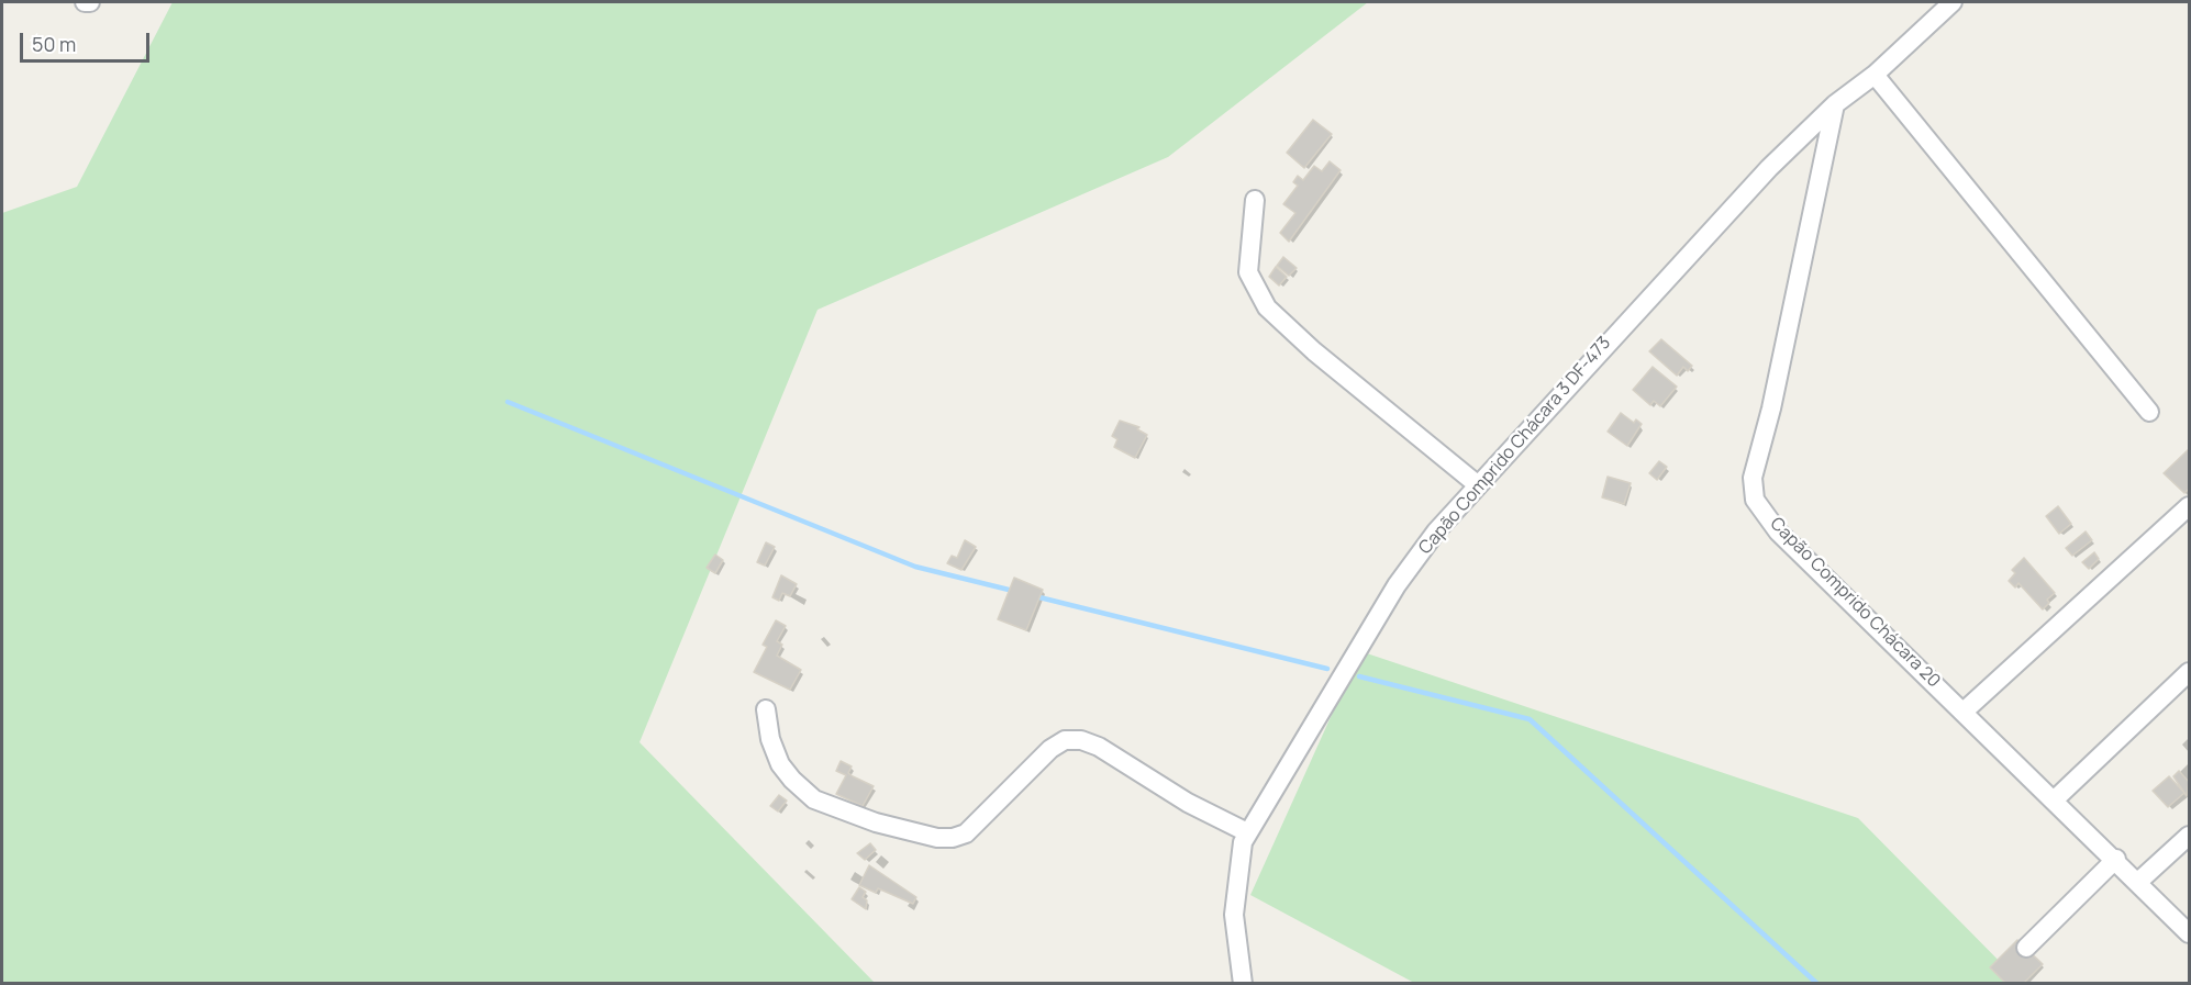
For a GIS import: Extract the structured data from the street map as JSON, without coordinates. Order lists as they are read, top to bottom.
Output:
{
  "streets": {
    "street": ["Capão Comprido Chácara 3 DF-473", "Capão Comprido Chácara 20"]
  },
  "crossings": [
    ["Capão Comprido Chácara 3 DF-473", "Capão Comprido Chácara 20"]
  ],
  "scale_bar": "50 m"
}
